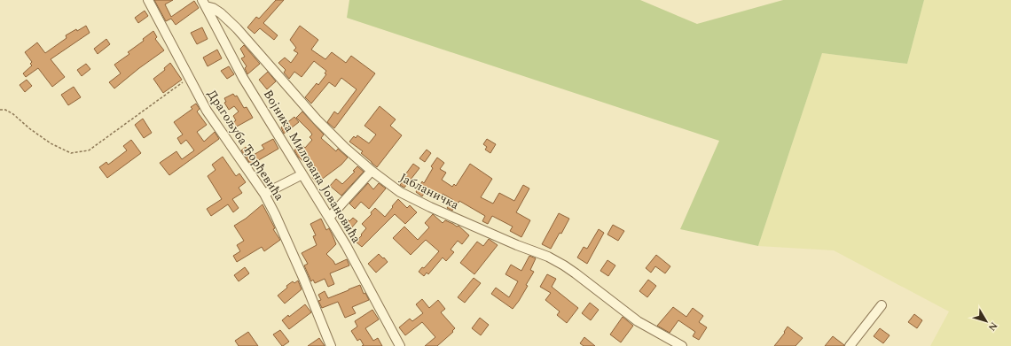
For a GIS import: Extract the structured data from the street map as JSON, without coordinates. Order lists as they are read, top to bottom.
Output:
{
  "streets": {
    "street": ["Драгољуба Ђорђевића", "Војника Милована Јовановића", "Јабланичка"]
  },
  "crossings": [
    ["Војника Милована Јовановића", "Јабланичка"]
  ],
  "north": "bottom right"
}
